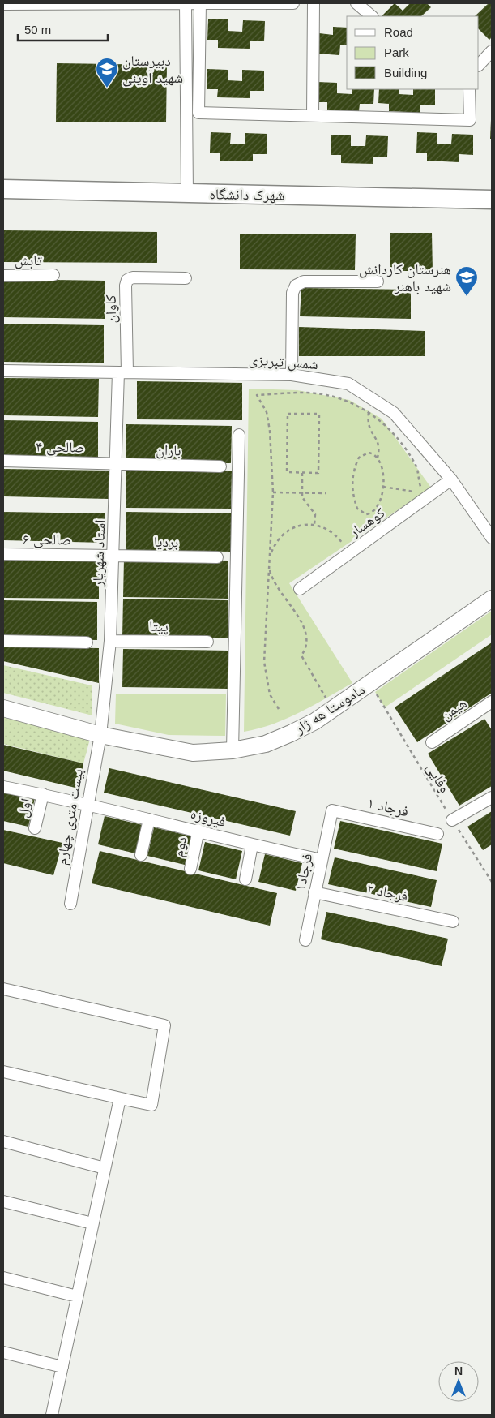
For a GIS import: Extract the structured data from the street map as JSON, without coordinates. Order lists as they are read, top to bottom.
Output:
{
  "streets": {
    "main road": ["شهرک دانشگاه", "ماموستا هه ژار"],
    "street": [
      "تابش",
      "کاوان",
      "شمس تبریزی",
      "صالحی ۴",
      "باران",
      "کوهسار",
      "صالحی ۶",
      "بردیا",
      "استاد شهریار",
      "پیتا",
      "هیمن",
      "فرجاد ۱",
      "اول",
      "بیست متری چهارم",
      "فیروزه",
      "دوم",
      "فرجاد۱",
      "فرجاد ۲"
    ],
    "path": ["وفایی"]
  },
  "crossings": [
    ["کاوان", "شمس تبریزی"],
    ["کاوان", "استاد شهریار"],
    ["شمس تبریزی", "کوهسار"],
    ["شمس تبریزی", "استاد شهریار"],
    ["صالحی ۴", "باران"],
    ["صالحی ۴", "استاد شهریار"],
    ["باران", "استاد شهریار"],
    ["صالحی ۶", "بردیا"],
    ["صالحی ۶", "استاد شهریار"],
    ["بردیا", "استاد شهریار"],
    ["استاد شهریار", "پیتا"],
    ["استاد شهریار", "ماموستا هه ژار"],
    ["استاد شهریار", "بیست متری چهارم"],
    ["ماموستا هه ژار", "وفایی"],
    ["ماموستا هه ژار", "بیست متری چهارم"],
    ["فرجاد ۱", "فرجاد۱"],
    ["اول", "فیروزه"],
    ["بیست متری چهارم", "فیروزه"],
    ["فیروزه", "دوم"],
    ["فیروزه", "فرجاد۱"],
    ["فرجاد۱", "فرجاد ۲"]
  ],
  "places": {
    "school or university": ["دبیرستان شهید آوینی", "هنرستان کاردانش شهید باهنر"]
  },
  "legend": ["Road", "Park", "Building"],
  "scale_bar": "50 m",
  "north": "top"
}
